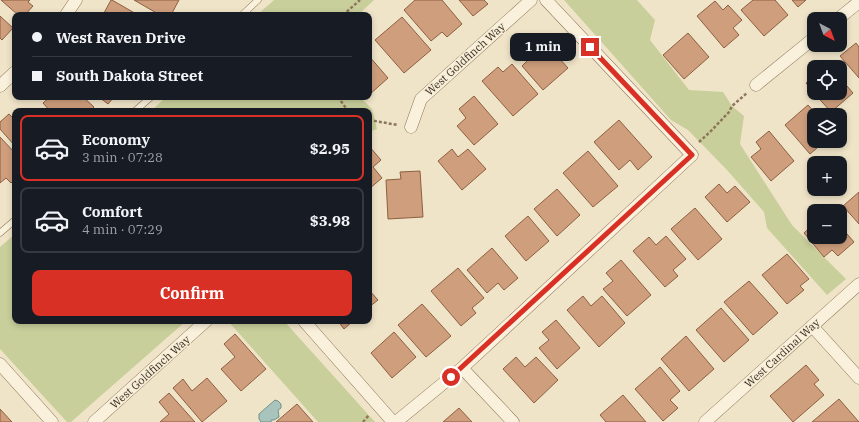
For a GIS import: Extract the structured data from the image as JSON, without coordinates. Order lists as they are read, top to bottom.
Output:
{
  "streets": {
    "street": ["West Goldfinch Way", "West Cardinal Way"]
  },
  "north": "bottom right",
  "page": {
    "map_buttons": ["+", "−"],
    "banner": ["West Raven Drive", "South Dakota Street"],
    "bubble": "1 min",
    "list": [
      {
        "name": "Economy",
        "note": "3 min · 07:28",
        "value": "$2.95"
      },
      {
        "name": "Comfort",
        "note": "4 min · 07:29",
        "value": "$3.98"
      }
    ],
    "buttons": "Confirm"
  }
}
